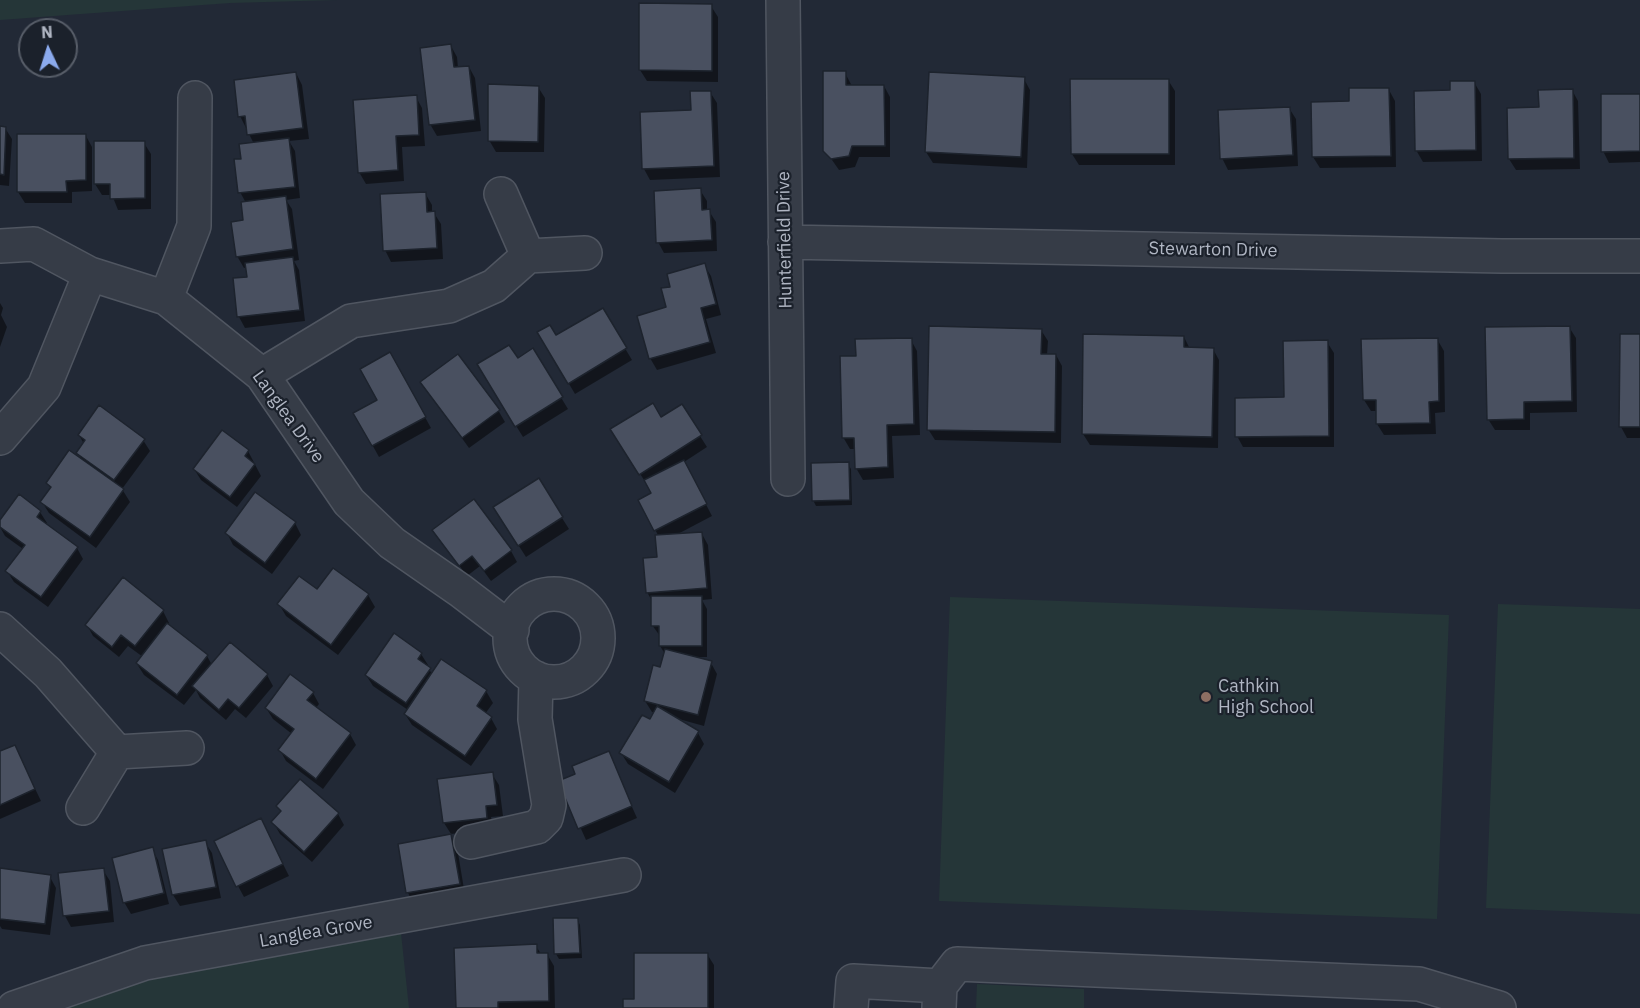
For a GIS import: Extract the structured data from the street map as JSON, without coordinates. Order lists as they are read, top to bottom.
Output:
{
  "streets": {
    "street": [
      "Hunterfield Drive",
      "Stewarton Drive",
      "Langlea Drive",
      "Langlea Grove"
    ]
  },
  "crossings": [
    ["Hunterfield Drive", "Stewarton Drive"]
  ],
  "places": ["Cathkin High School"],
  "north": "top"
}
